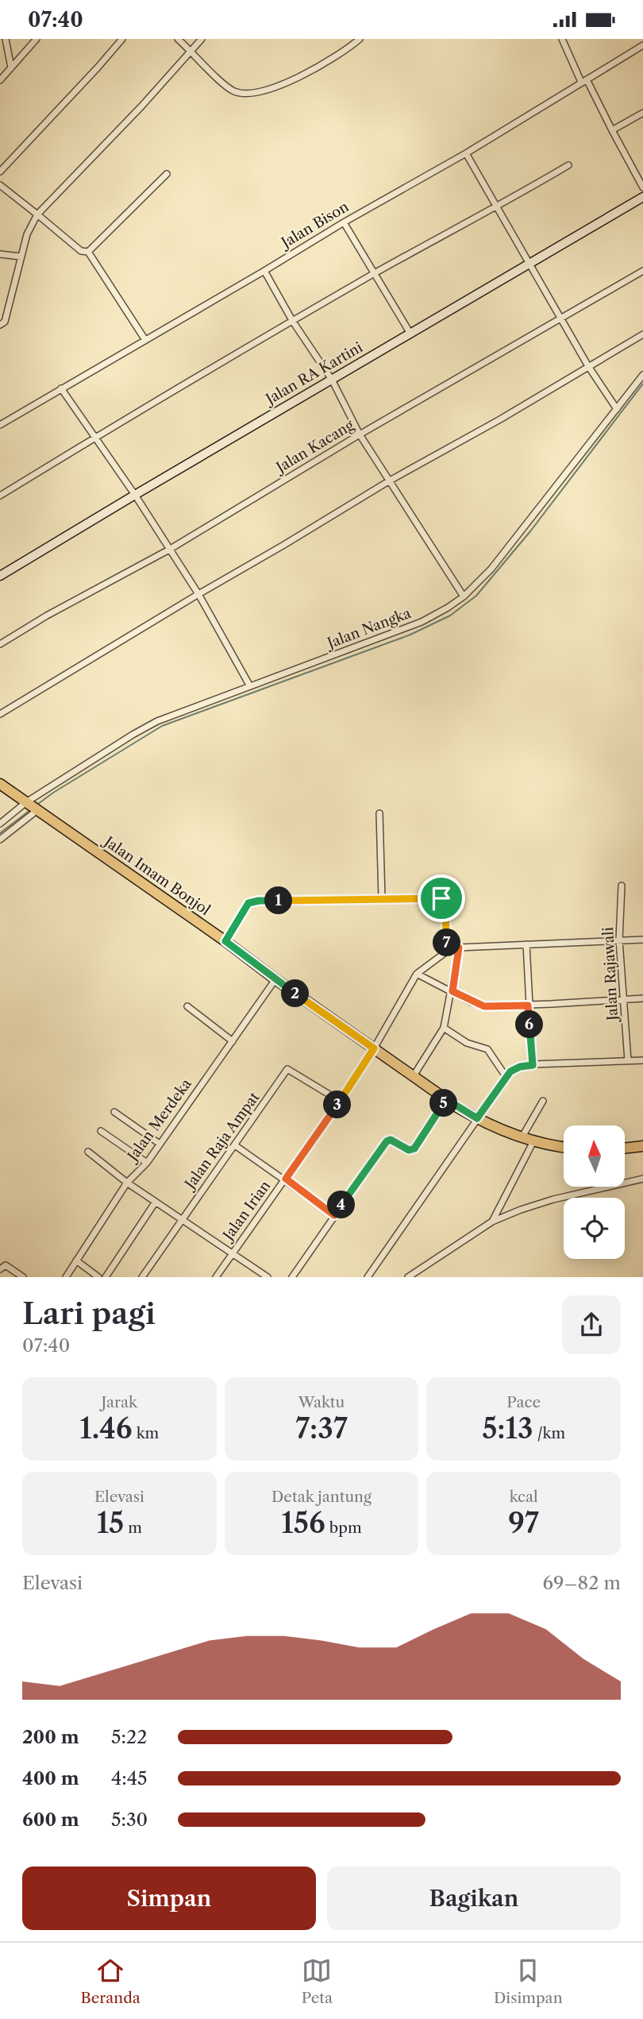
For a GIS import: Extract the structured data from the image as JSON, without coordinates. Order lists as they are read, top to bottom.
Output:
{
  "streets": {
    "main road": ["Jalan RA Kartini", "Jalan Imam Bonjol"],
    "street": [
      "Jalan Bison",
      "Jalan Kacang",
      "Jalan Nangka",
      "Jalan Rajawali",
      "Jalan Merdeka",
      "Jalan Raja Ampat",
      "Jalan Irian"
    ]
  },
  "crossings": [
    ["Jalan Nangka", "Jalan Imam Bonjol"],
    ["Jalan Imam Bonjol", "Jalan Merdeka"],
    ["Jalan Imam Bonjol", "Jalan Irian"],
    ["Jalan Raja Ampat", "Jalan Irian"]
  ],
  "north": "top",
  "page": {
    "status": "07:40",
    "pins": [
      "1",
      "7",
      "2",
      "6",
      "5",
      "3",
      "4"
    ],
    "heading": ["Lari pagi", "07:40"],
    "stats": [
      ["Jarak", "1.46 km"],
      ["Waktu", "7:37"],
      ["Pace", "5:13 /km"],
      ["Elevasi", "15 m"],
      ["Detak jantung", "156 bpm"],
      ["kcal", "97"]
    ],
    "chart": ["Elevasi", "69–82 m"],
    "list": [
      {
        "name": "200 m",
        "note": "5:22"
      },
      {
        "name": "400 m",
        "note": "4:45"
      },
      {
        "name": "600 m",
        "note": "5:30"
      }
    ],
    "buttons": ["Simpan", "Bagikan"],
    "tabs": ["Beranda", "Peta", "Disimpan"]
  }
}
